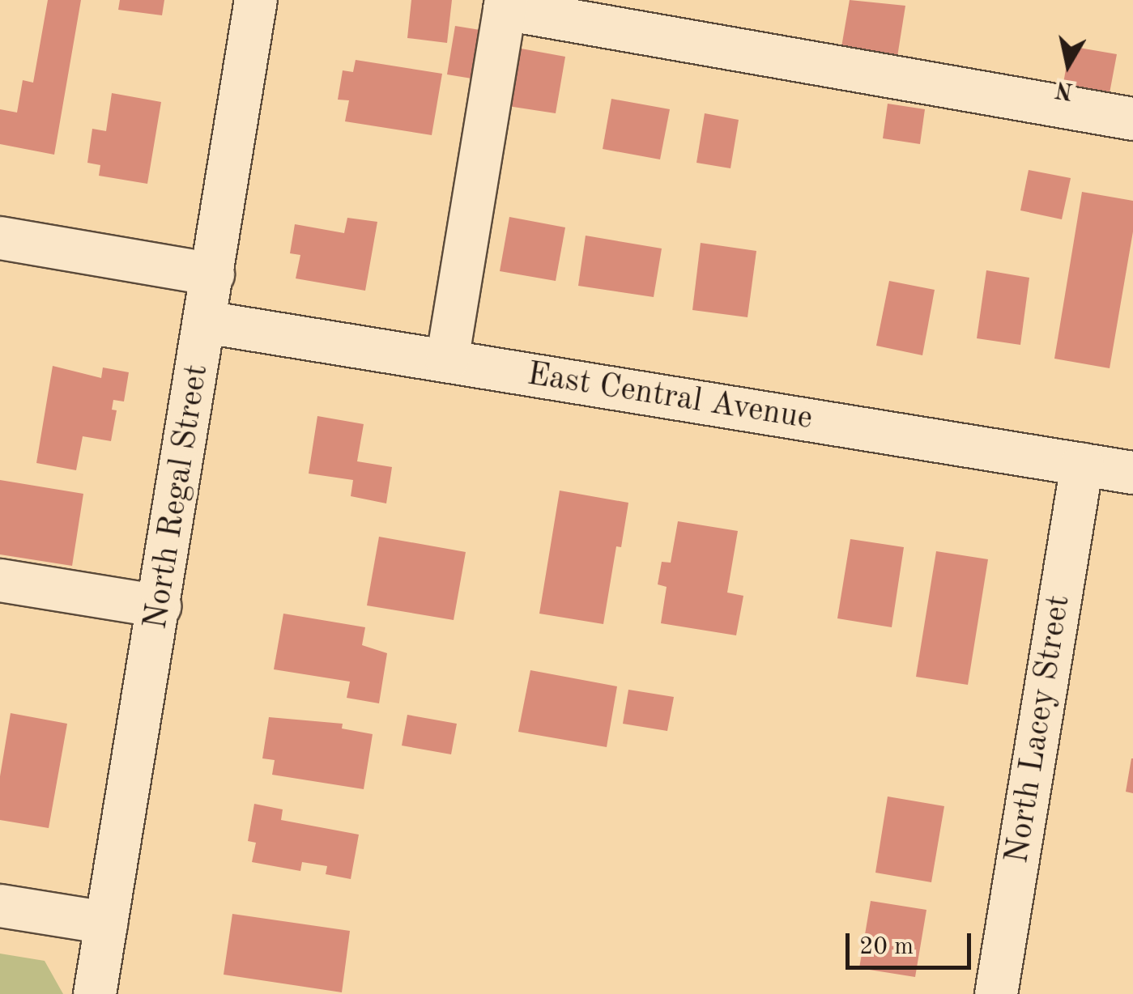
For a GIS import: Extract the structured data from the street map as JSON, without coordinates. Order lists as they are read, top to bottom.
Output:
{
  "streets": {
    "street": ["East Central Avenue", "North Regal Street", "North Lacey Street"]
  },
  "crossings": [
    ["East Central Avenue", "North Regal Street"],
    ["East Central Avenue", "North Lacey Street"]
  ],
  "scale_bar": "20 m",
  "north": "bottom"
}
